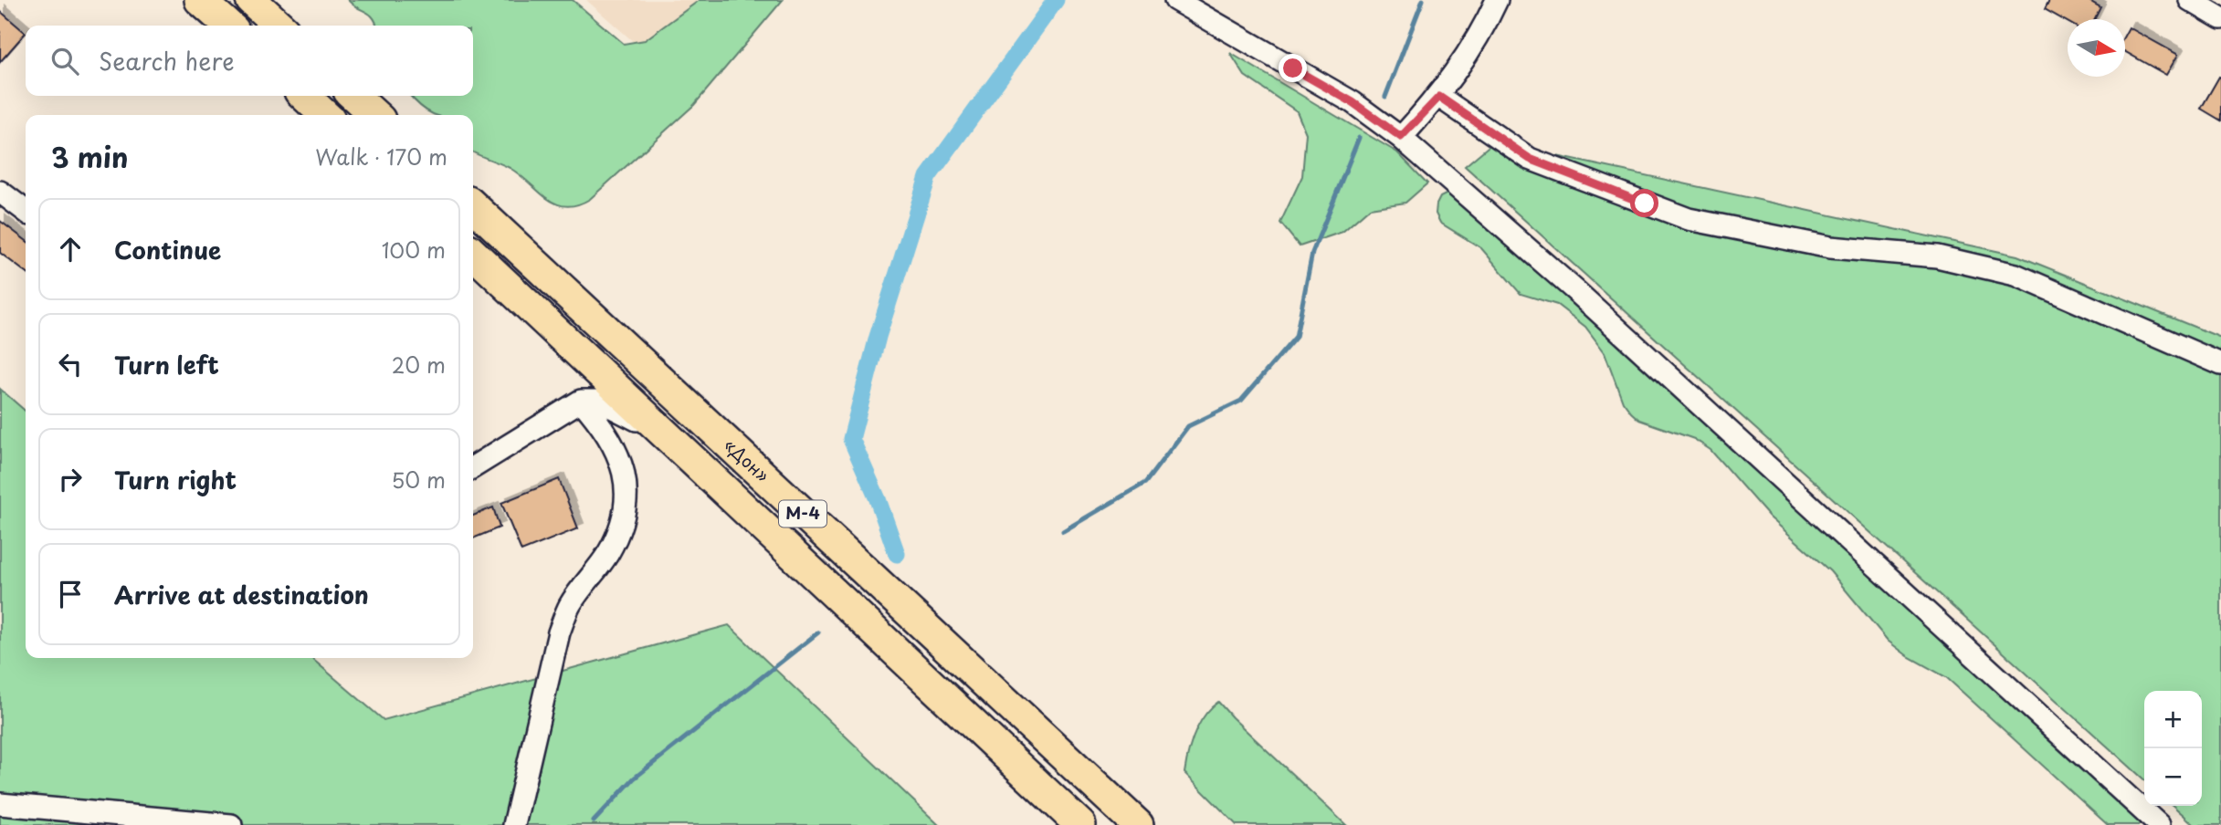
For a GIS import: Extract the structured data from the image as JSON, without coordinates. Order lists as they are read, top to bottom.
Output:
{
  "streets": {
    "highway": ["«Дон»", "М-4"]
  },
  "north": "right",
  "page": {
    "search": "Search here",
    "heading": ["3 min", "Walk · 170 m"],
    "list": [
      ["Continue", "100 m"],
      ["Turn left", "20 m"],
      ["Turn right", "50 m"],
      "Arrive at destination"
    ],
    "map_buttons": ["+", "−"]
  }
}
